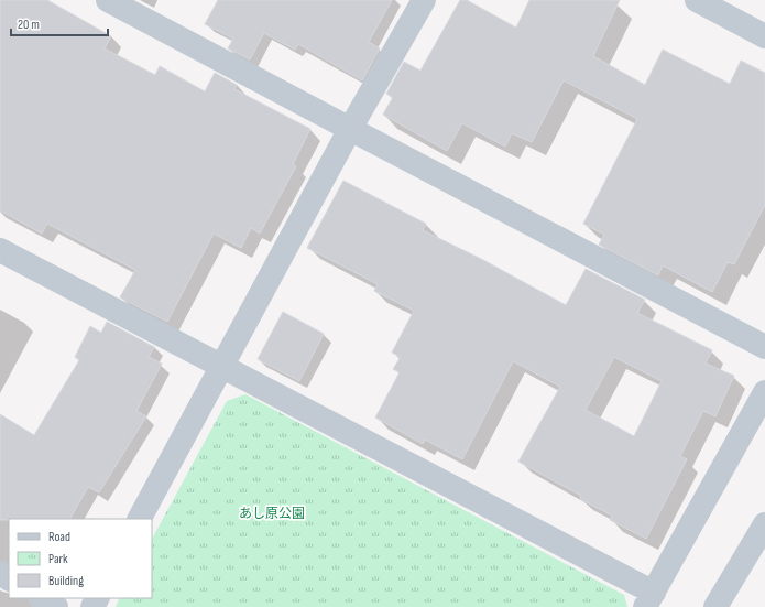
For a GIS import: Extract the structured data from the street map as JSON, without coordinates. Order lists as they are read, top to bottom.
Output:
{
  "parks": ["あし原公園"],
  "legend": ["Road", "Park", "Building"],
  "scale_bar": "20 m"
}
